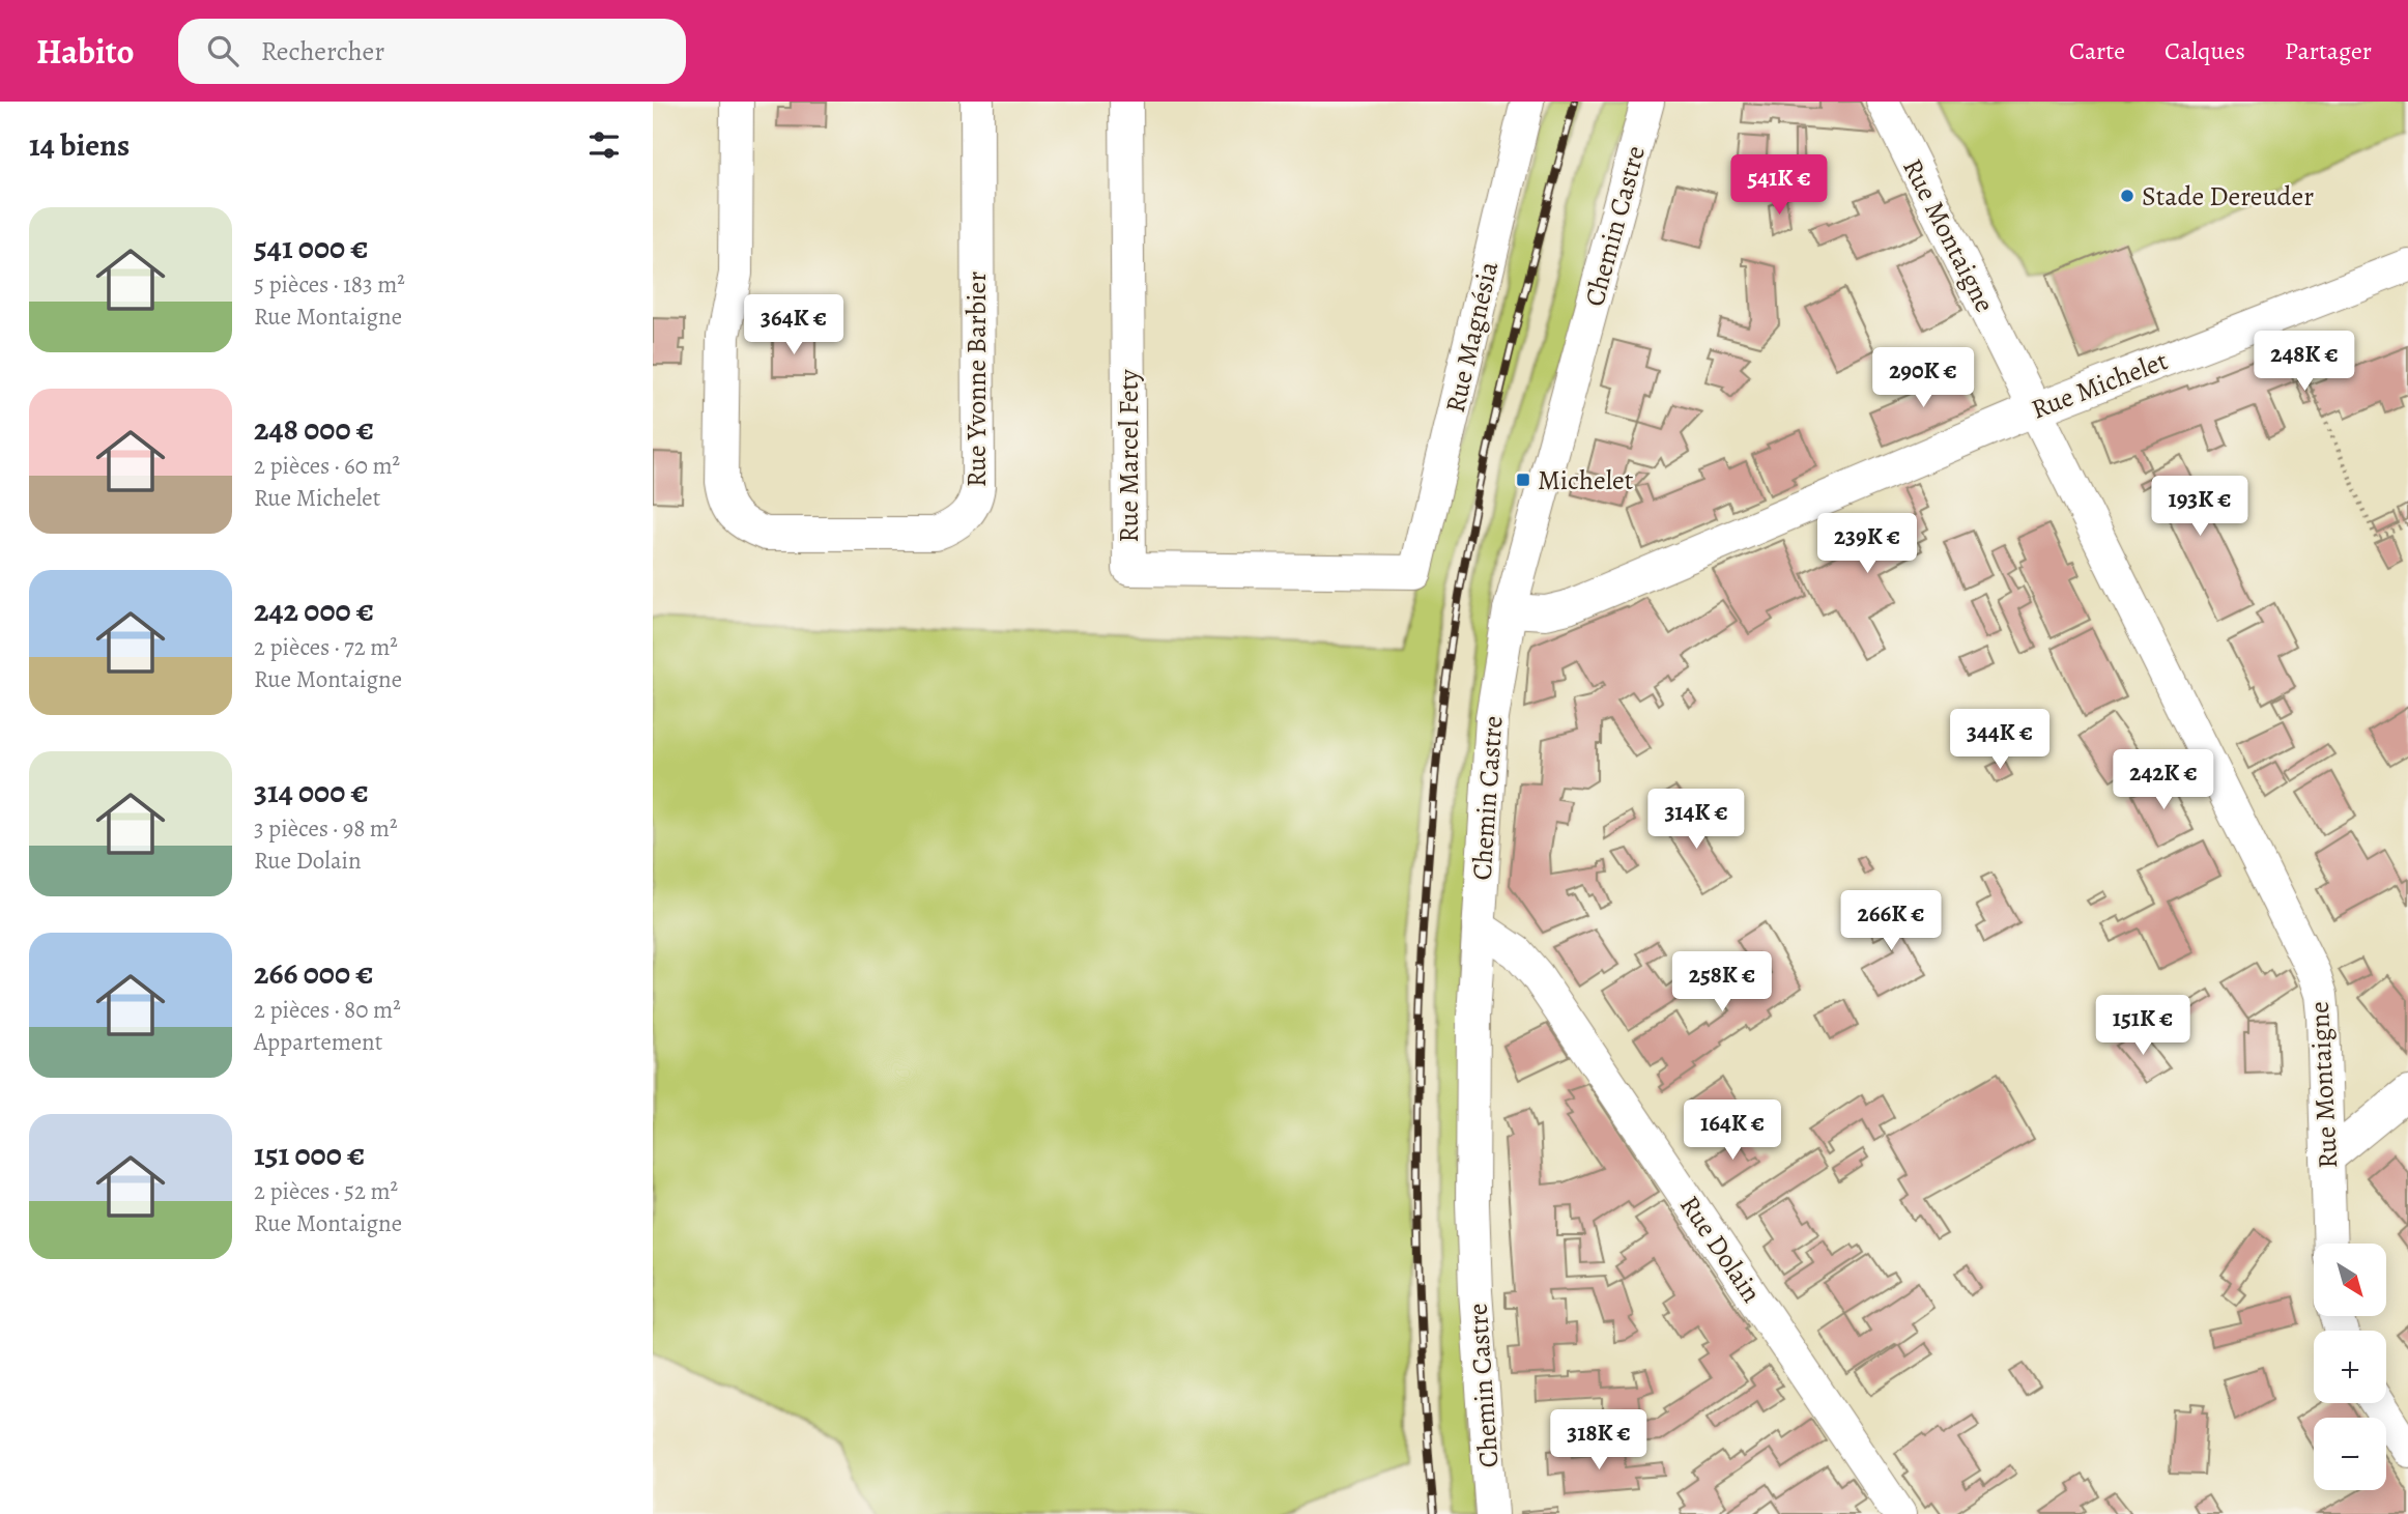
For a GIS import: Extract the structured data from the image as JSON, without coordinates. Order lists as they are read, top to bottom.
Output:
{
  "streets": {
    "street": [
      "Chemin Castre",
      "Rue Montaigne",
      "Rue Magnésia",
      "Rue Yvonne Barbier",
      "Rue Michelet",
      "Rue Marcel Fety",
      "Rue Dolain"
    ]
  },
  "crossings": [
    ["Chemin Castre", "Rue Michelet"],
    ["Chemin Castre", "Rue Dolain"],
    ["Rue Montaigne", "Rue Michelet"],
    ["Rue Magnésia", "Rue Marcel Fety"]
  ],
  "places": {
    "other": ["Stade Dereuder"],
    "transit": ["Michelet"]
  },
  "north": "bottom right",
  "page": {
    "header": "Habito",
    "search": "Rechercher",
    "nav": ["Carte", "Calques", "Partager"],
    "heading": "14 biens",
    "price": [
      "541K €",
      "364K €",
      "248K €",
      "290K €",
      "193K €",
      "239K €",
      "344K €",
      "242K €",
      "314K €",
      "266K €",
      "258K €",
      "151K €",
      "164K €",
      "318K €"
    ],
    "list": [
      {
        "name": "541 000 €",
        "note": "5 pièces · 183 m² · Rue Montaigne"
      },
      {
        "name": "248 000 €",
        "note": "2 pièces · 60 m² · Rue Michelet"
      },
      {
        "name": "242 000 €",
        "note": "2 pièces · 72 m² · Rue Montaigne"
      },
      {
        "name": "314 000 €",
        "note": "3 pièces · 98 m² · Rue Dolain"
      },
      {
        "name": "266 000 €",
        "note": "2 pièces · 80 m² · Appartement"
      },
      {
        "name": "151 000 €",
        "note": "2 pièces · 52 m² · Rue Montaigne"
      }
    ],
    "map_buttons": ["+", "−"]
  }
}
